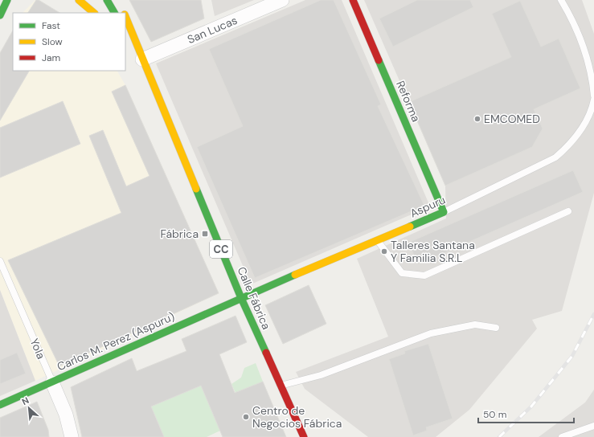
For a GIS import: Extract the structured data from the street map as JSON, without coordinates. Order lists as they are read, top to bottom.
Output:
{
  "streets": {
    "street": [
      "San Lucas",
      "Reforma",
      "Aspuru",
      "CC",
      "Calle Fábrica",
      "Carlos M. Perez (Aspuru)",
      "Yola"
    ]
  },
  "crossings": [
    ["San Lucas", "Calle Fábrica"],
    ["Reforma", "Aspuru"],
    ["Aspuru", "Calle Fábrica"],
    ["Aspuru", "Carlos M. Perez (Aspuru)"],
    ["Calle Fábrica", "Carlos M. Perez (Aspuru)"],
    ["Carlos M. Perez (Aspuru)", "Yola"]
  ],
  "places": {
    "other": ["EMCOMED", "Talleres Santana Y Familia S.R.L", "Centro de Negocios Fábrica"],
    "transit": ["Fábrica"]
  },
  "legend": ["Fast", "Slow", "Jam"],
  "scale_bar": "50 m",
  "north": "top left"
}
